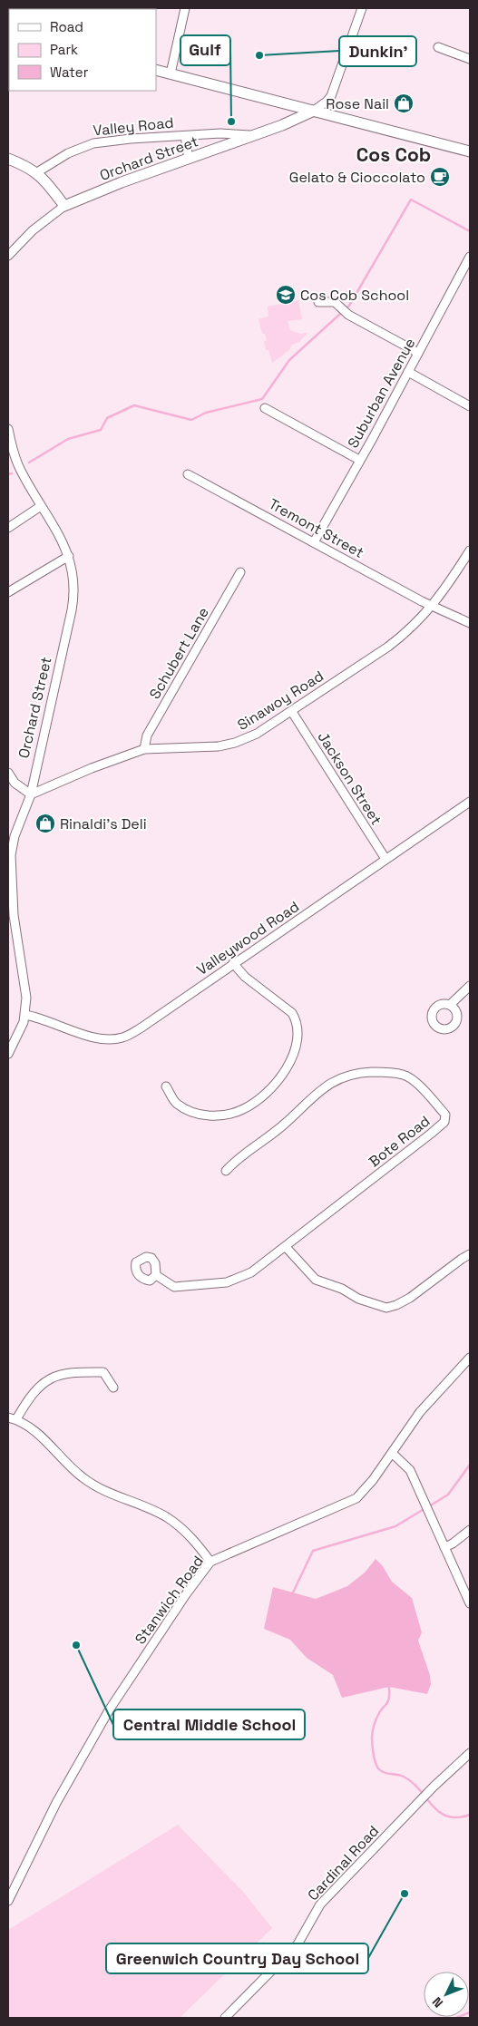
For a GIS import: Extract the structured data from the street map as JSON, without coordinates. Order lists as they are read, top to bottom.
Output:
{
  "streets": {
    "main road": ["Orchard Street"],
    "street": [
      "Valley Road",
      "Suburban Avenue",
      "Tremont Street",
      "Schubert Lane",
      "Sinawoy Road",
      "Jackson Street",
      "Valleywood Road",
      "Bote Road",
      "Stanwich Road",
      "Cardinal Road"
    ]
  },
  "crossings": [
    ["Valley Road", "Orchard Street"],
    ["Orchard Street", "Sinawoy Road"],
    ["Orchard Street", "Valleywood Road"],
    ["Suburban Avenue", "Tremont Street"],
    ["Tremont Street", "Sinawoy Road"],
    ["Schubert Lane", "Sinawoy Road"],
    ["Sinawoy Road", "Jackson Street"],
    ["Jackson Street", "Valleywood Road"]
  ],
  "districts": ["Cos Cob"],
  "places": {
    "other": [
      "Dunkin'",
      "Gulf",
      "Central Middle School",
      "Greenwich Country Day School"
    ],
    "shop": ["Rose Nail", "Rinaldi's Deli"],
    "cafe": ["Gelato & Cioccolato"],
    "school or university": ["Cos Cob School"]
  },
  "legend": ["Road", "Park", "Water"],
  "north": "bottom left"
}
